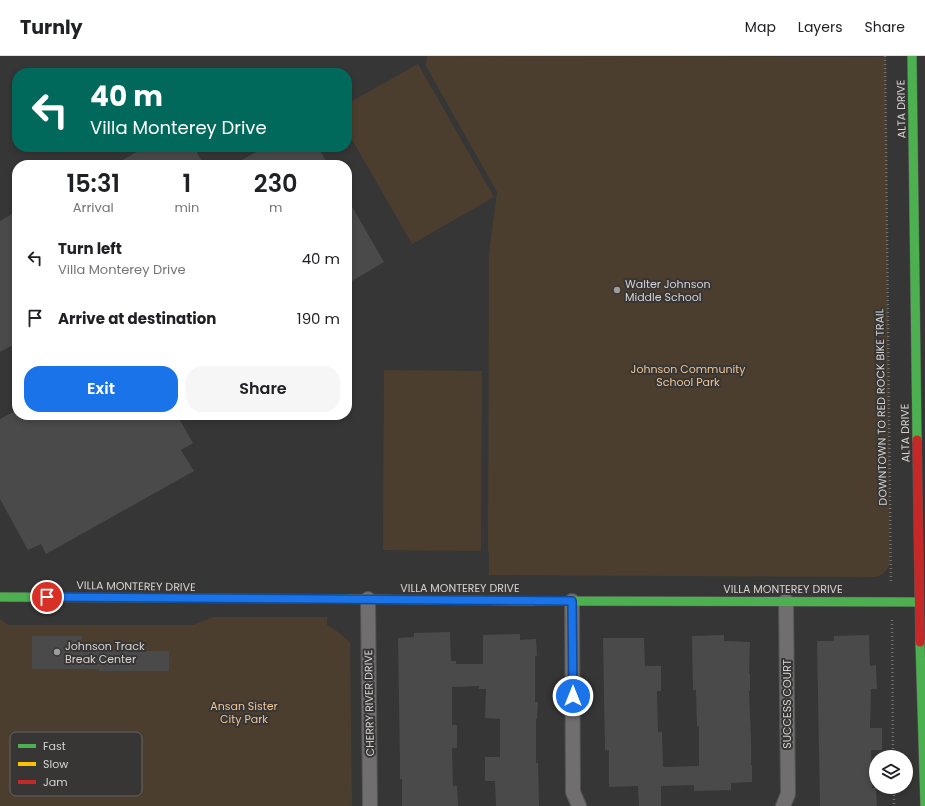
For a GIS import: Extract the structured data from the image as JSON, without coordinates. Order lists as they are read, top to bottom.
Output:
{
  "streets": {
    "street": [
      "ALTA DRIVE",
      "VILLA MONTEREY DRIVE",
      "CHERRY RIVER DRIVE",
      "SUCCESS COURT"
    ],
    "path": ["DOWNTOWN TO RED ROCK BIKE TRAIL"]
  },
  "crossings": [
    ["ALTA DRIVE", "VILLA MONTEREY DRIVE"],
    ["DOWNTOWN TO RED ROCK BIKE TRAIL", "VILLA MONTEREY DRIVE"],
    ["VILLA MONTEREY DRIVE", "CHERRY RIVER DRIVE"],
    ["VILLA MONTEREY DRIVE", "SUCCESS COURT"]
  ],
  "parks": ["Johnson Community School Park", "Ansan Sister City Park"],
  "places": ["Walter Johnson Middle School", "Johnson Track Break Center"],
  "legend": ["Fast", "Slow", "Jam"],
  "page": {
    "header": "Turnly",
    "nav": ["Map", "Layers", "Share"],
    "turn": ["40 m", "Villa Monterey Drive"],
    "eta": [
      "15:31",
      "Arrival",
      "1",
      "min",
      "230",
      "m"
    ],
    "list": [
      {
        "name": "Turn left",
        "note": "Villa Monterey Drive",
        "value": "40 m"
      },
      {
        "name": "Arrive at destination",
        "value": "190 m"
      }
    ],
    "buttons": ["Exit", "Share"]
  }
}
